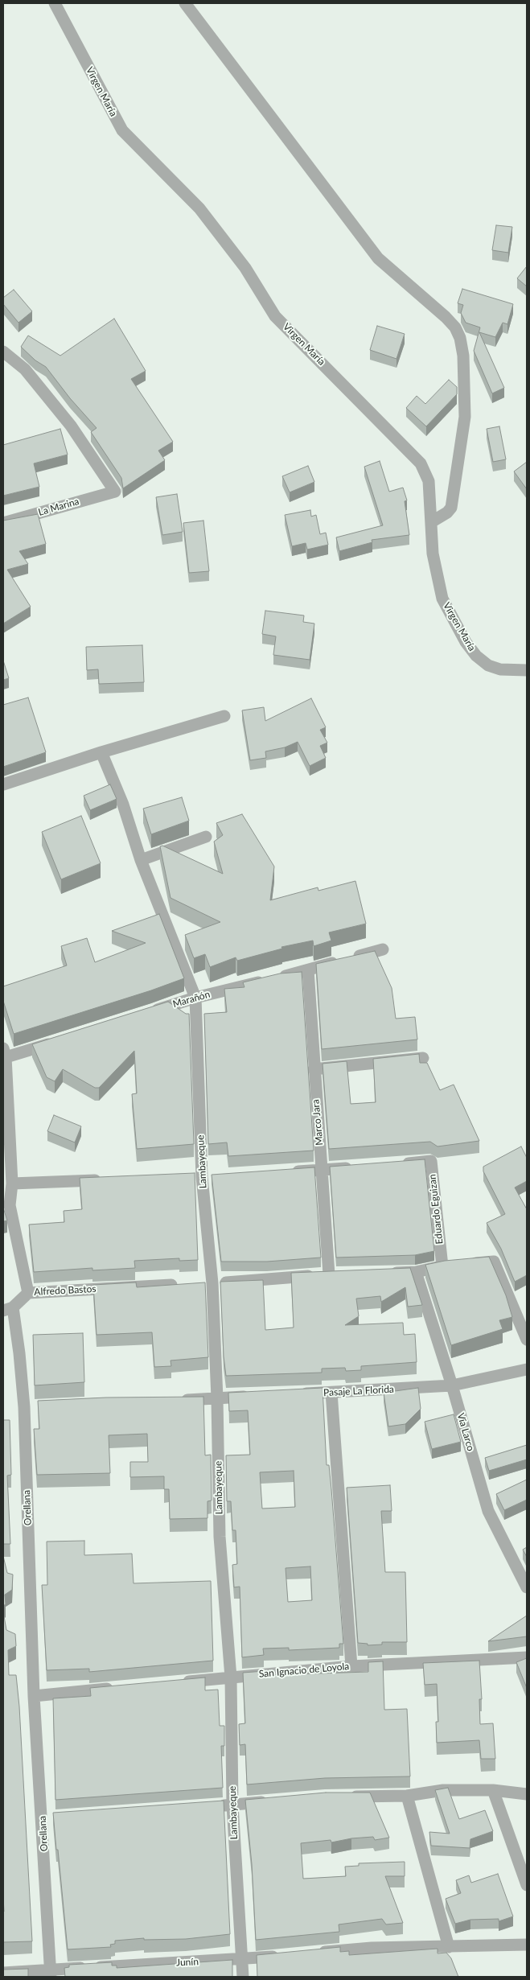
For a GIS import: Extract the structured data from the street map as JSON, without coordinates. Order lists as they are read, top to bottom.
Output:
{
  "streets": {
    "street": [
      "Virgen María",
      "La Marina",
      "Marañón",
      "Marco Jara",
      "Lambayeque",
      "Eduardo Eguizan",
      "Alfredo Bastos",
      "Pasaje La Florida",
      "Vía Larco",
      "Orellana",
      "San Ignacio de Loyola",
      "Junín"
    ]
  },
  "crossings": [
    ["Marañón", "Marco Jara"],
    ["Marañón", "Lambayeque"],
    ["Lambayeque", "San Ignacio de Loyola"],
    ["Lambayeque", "Junín"],
    ["Alfredo Bastos", "Orellana"],
    ["Pasaje La Florida", "Vía Larco"],
    ["Orellana", "Junín"]
  ]
}
